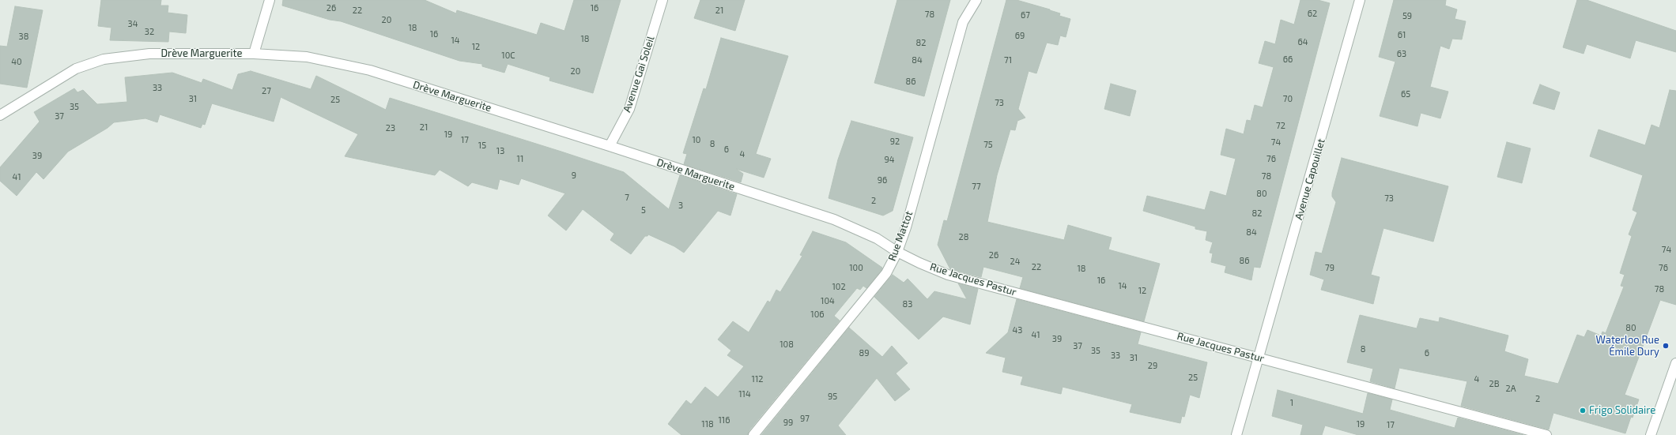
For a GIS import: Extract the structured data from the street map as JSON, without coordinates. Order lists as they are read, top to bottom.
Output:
{
  "streets": {
    "street": [
      "Drève Marguerite",
      "Avenue Gai Soleil",
      "Avenue Capouillet",
      "Rue Mattot",
      "Rue Jacques Pastur"
    ]
  },
  "crossings": [
    ["Drève Marguerite", "Avenue Gai Soleil"],
    ["Drève Marguerite", "Rue Mattot"],
    ["Drève Marguerite", "Rue Jacques Pastur"],
    ["Avenue Capouillet", "Rue Jacques Pastur"],
    ["Rue Mattot", "Rue Jacques Pastur"]
  ],
  "places": ["Waterloo Rue Émile Dury", "Frigo Solidaire"],
  "house_numbers": [
    "26",
    "16",
    "22",
    "21",
    "62",
    "78",
    "67",
    "59",
    "20",
    "34",
    "18",
    "32",
    "16",
    "61",
    "69",
    "38",
    "18",
    "14",
    "64",
    "82",
    "12",
    "63",
    "10C",
    "66",
    "84",
    "71",
    "40",
    "20",
    "86",
    "33",
    "27",
    "65",
    "31",
    "70",
    "25",
    "73",
    "35",
    "37",
    "72",
    "21",
    "23",
    "19",
    "17",
    "10",
    "92",
    "74",
    "8",
    "75",
    "15",
    "6",
    "13",
    "4",
    "39",
    "11",
    "76",
    "94",
    "9",
    "78",
    "41",
    "96",
    "77",
    "80",
    "7",
    "73",
    "2",
    "3",
    "5",
    "82",
    "84",
    "28",
    "74",
    "26",
    "86",
    "24",
    "22",
    "100",
    "79",
    "76",
    "18",
    "16",
    "14",
    "102",
    "78",
    "12",
    "104",
    "83",
    "106",
    "80",
    "43",
    "41",
    "39",
    "108",
    "37",
    "8",
    "35",
    "89",
    "6",
    "33",
    "31",
    "29",
    "25",
    "112",
    "4",
    "2B",
    "2A",
    "114",
    "95",
    "2",
    "1",
    "97",
    "116",
    "99",
    "118",
    "19",
    "17"
  ]
}
